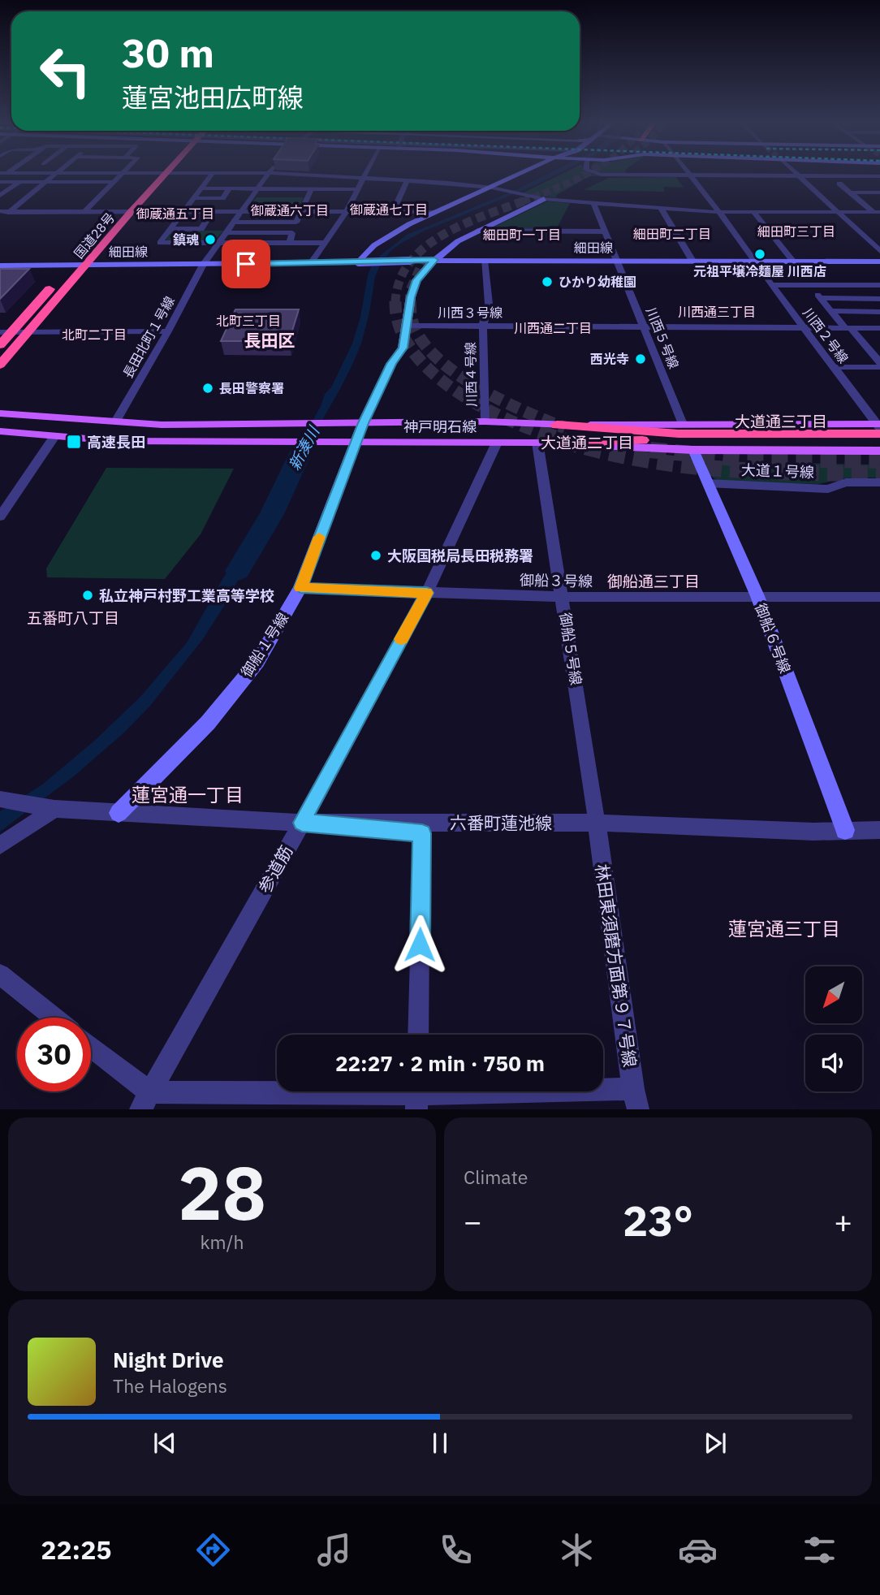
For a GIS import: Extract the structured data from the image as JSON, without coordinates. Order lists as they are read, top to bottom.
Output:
{
  "streets": {
    "highway": ["国道28号"],
    "main road": ["神戸明石線"],
    "street": [
      "細田線",
      "川西３号線",
      "川西２号線",
      "長田北町１号線",
      "川西５号線",
      "川西４号線",
      "大道１号線",
      "御船３号線",
      "御船６号線",
      "御船１号線",
      "御船５号線",
      "六番町蓮池線",
      "参道筋",
      "林田東須磨方面第９７号線"
    ]
  },
  "crossings": [
    ["国道28号", "細田線"],
    ["細田線", "川西２号線"],
    ["細田線", "長田北町１号線"],
    ["細田線", "川西５号線"],
    ["細田線", "川西４号線"],
    ["細田線", "御船１号線"],
    ["川西３号線", "川西２号線"],
    ["川西３号線", "川西５号線"],
    ["川西３号線", "川西４号線"],
    ["川西３号線", "御船１号線"],
    ["川西２号線", "神戸明石線"],
    ["長田北町１号線", "神戸明石線"],
    ["川西５号線", "神戸明石線"],
    ["川西４号線", "神戸明石線"],
    ["神戸明石線", "御船６号線"],
    ["神戸明石線", "御船１号線"],
    ["神戸明石線", "御船５号線"],
    ["神戸明石線", "参道筋"],
    ["大道１号線", "御船６号線"],
    ["御船３号線", "御船６号線"],
    ["御船３号線", "御船１号線"],
    ["御船３号線", "御船５号線"],
    ["御船３号線", "参道筋"],
    ["御船６号線", "六番町蓮池線"],
    ["御船１号線", "六番町蓮池線"],
    ["御船５号線", "六番町蓮池線"],
    ["御船５号線", "林田東須磨方面第９７号線"],
    ["六番町蓮池線", "参道筋"],
    ["六番町蓮池線", "林田東須磨方面第９７号線"]
  ],
  "districts": [
    "御蔵通七丁目",
    "御蔵通六丁目",
    "御蔵通五丁目",
    "細田町三丁目",
    "細田町二丁目",
    "細田町一丁目",
    "川西通三丁目",
    "北町三丁目",
    "川西通二丁目",
    "北町二丁目",
    "長田区",
    "大道通三丁目",
    "大道通二丁目",
    "御船通三丁目",
    "五番町八丁目",
    "蓮宮通一丁目",
    "蓮宮通三丁目"
  ],
  "water": ["新湊川"],
  "places": {
    "other": [
      "鎮魂",
      "元祖平壌冷麺屋 川西店",
      "ひかり幼稚園",
      "西光寺",
      "長田警察署",
      "大阪国税局長田税務署",
      "私立神戸村野工業高等学校"
    ],
    "transit": ["高速長田"]
  },
  "north": "bottom left",
  "page": {
    "turn": ["30 m", "蓮宮池田広町線"],
    "limit": "30",
    "trip": "22:27 · 2 min · 750 m",
    "tile": [
      ["28", "km/h"],
      "Climate"
    ],
    "heat": ["−", "23°", "+"],
    "song": ["Night Drive", "The Halogens"],
    "tabs": "22:25"
  }
}
